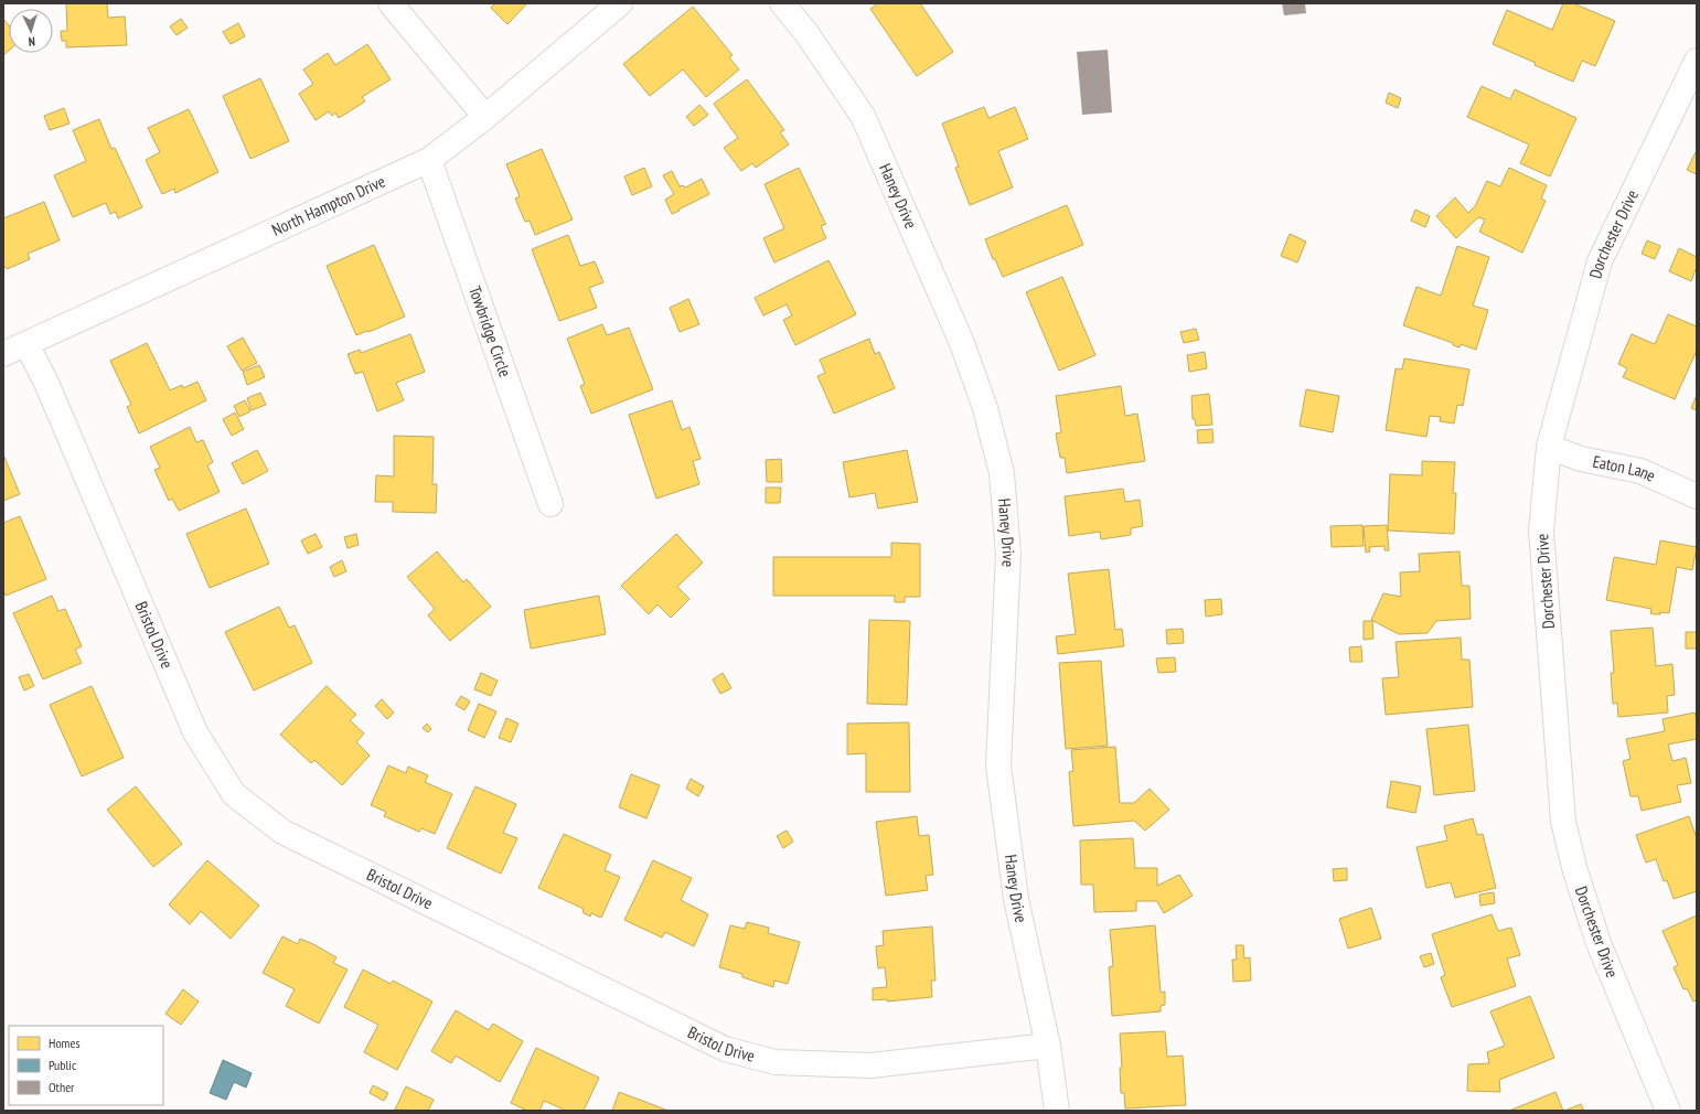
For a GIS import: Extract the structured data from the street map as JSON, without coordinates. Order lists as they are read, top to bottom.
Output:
{
  "streets": {
    "street": [
      "Haney Drive",
      "North Hampton Drive",
      "Dorchester Drive",
      "Towbridge Circle",
      "Eaton Lane",
      "Bristol Drive"
    ]
  },
  "crossings": [
    ["Haney Drive", "Bristol Drive"],
    ["North Hampton Drive", "Towbridge Circle"],
    ["North Hampton Drive", "Bristol Drive"],
    ["Dorchester Drive", "Eaton Lane"]
  ],
  "legend": ["Homes", "Public", "Other"],
  "north": "bottom"
}
